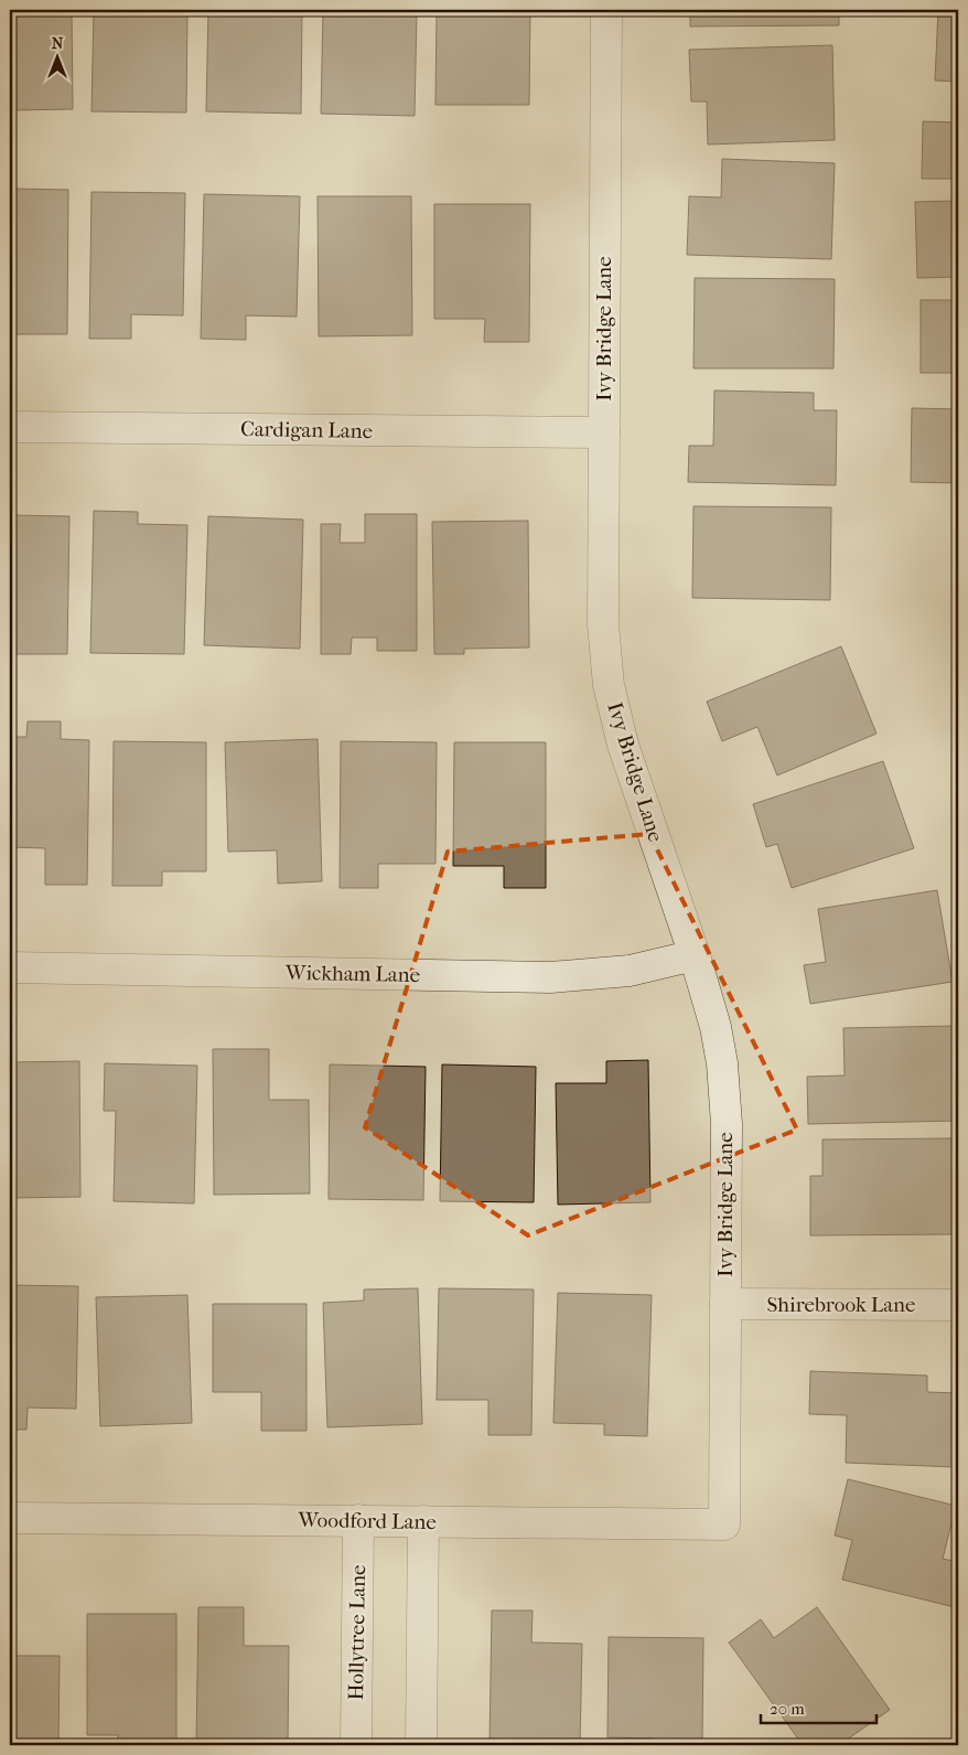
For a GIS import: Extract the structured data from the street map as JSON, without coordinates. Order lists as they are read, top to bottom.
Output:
{
  "streets": {
    "street": [
      "Ivy Bridge Lane",
      "Cardigan Lane",
      "Wickham Lane",
      "Shirebrook Lane",
      "Woodford Lane",
      "Hollytree Lane"
    ]
  },
  "crossings": [
    ["Ivy Bridge Lane", "Cardigan Lane"],
    ["Ivy Bridge Lane", "Wickham Lane"],
    ["Ivy Bridge Lane", "Shirebrook Lane"],
    ["Ivy Bridge Lane", "Woodford Lane"],
    ["Woodford Lane", "Hollytree Lane"]
  ],
  "scale_bar": "20 m",
  "north": "top"
}
